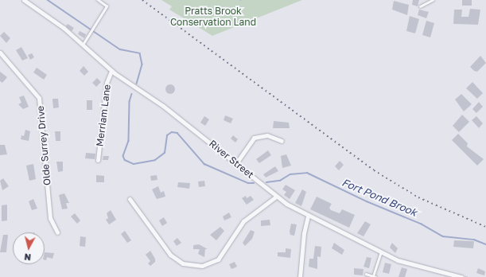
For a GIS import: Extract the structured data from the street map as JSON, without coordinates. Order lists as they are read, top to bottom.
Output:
{
  "streets": {
    "street": ["Merriam Lane", "Olde Surrey Drive", "River Street"]
  },
  "crossings": [
    ["Merriam Lane", "River Street"]
  ],
  "water": ["Fort Pond Brook"],
  "parks": ["Pratts Brook Conservation Land"],
  "north": "bottom"
}
